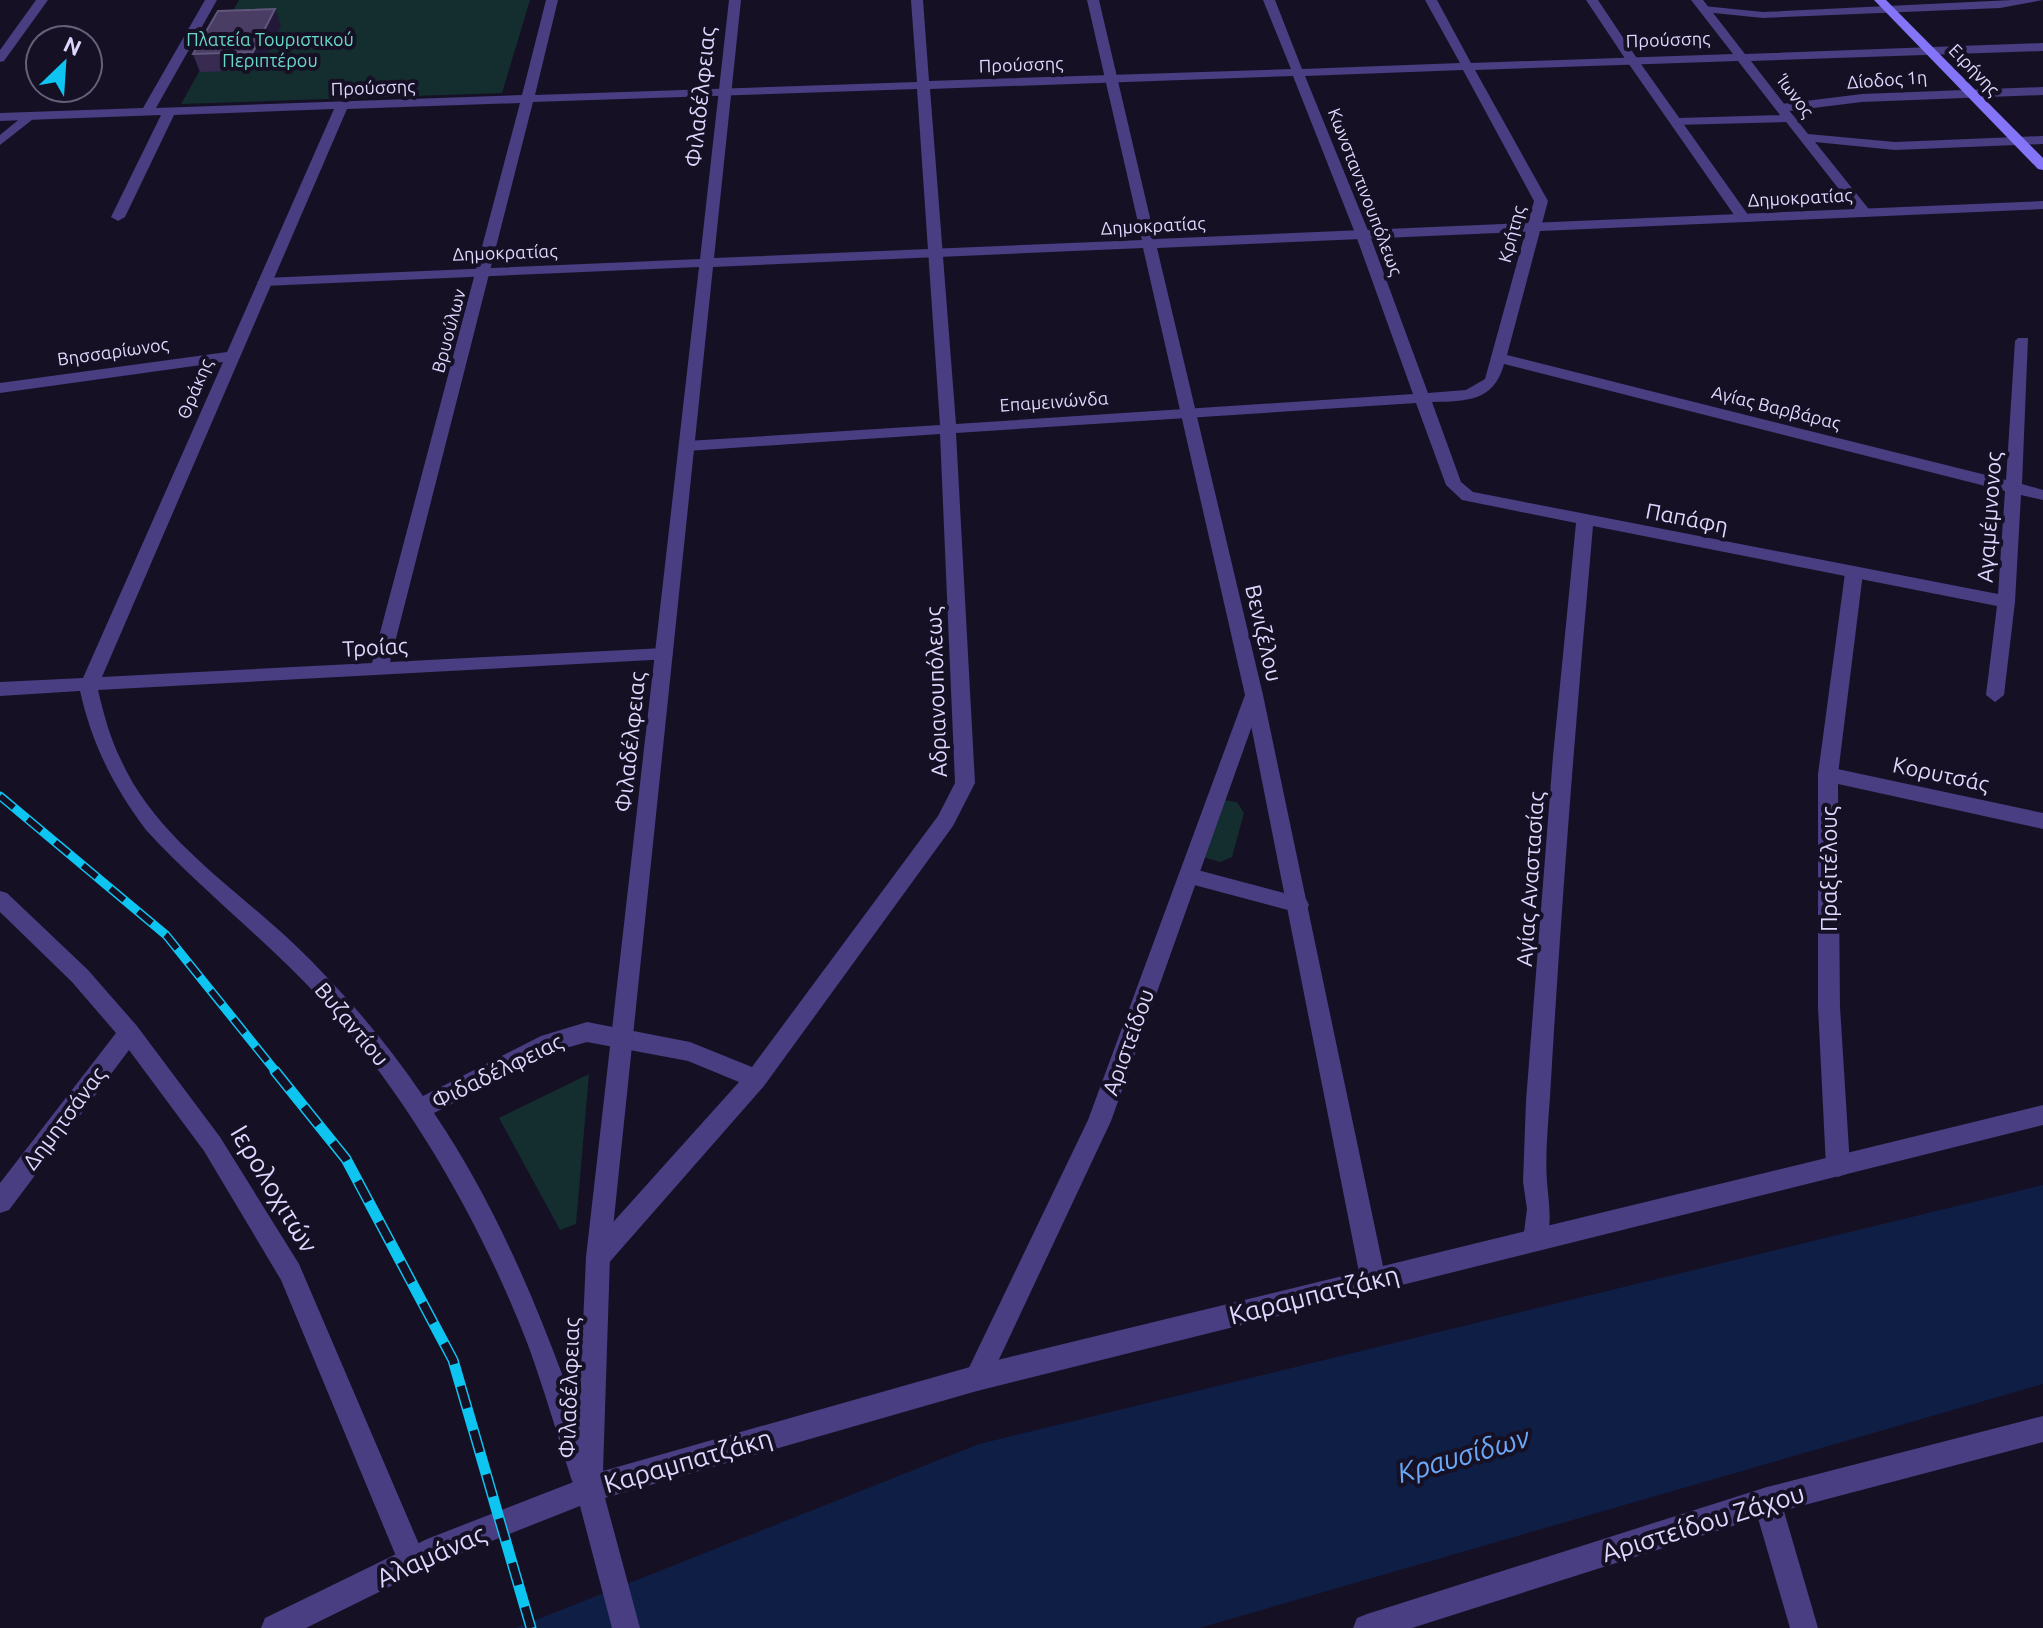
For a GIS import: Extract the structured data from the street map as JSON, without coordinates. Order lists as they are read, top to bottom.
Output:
{
  "streets": {
    "main road": ["Ειρήνης"],
    "street": [
      "Προύσσης",
      "Δίοδος 1η",
      "Ίωνος",
      "Φιλαδέλφειας",
      "Κωνσταντινουπόλεως",
      "Δημοκρατίας",
      "Κρήτης",
      "Βρυούλων",
      "Βησσαρίωνος",
      "Θράκης",
      "Επαμεινώνδα",
      "Αγίας Βαρβάρας",
      "Αγαμέμνονος",
      "Παπάφη",
      "Βενιζέλου",
      "Τροίας",
      "Αδριανουπόλεως",
      "Κορυτσάς",
      "Πραξιτέλους",
      "Αγίας Αναστασίας",
      "Βυζαντίου",
      "Αριστείδου",
      "Φιδαδέλφειας",
      "Δημητσάνας",
      "Ιερολοχιτών",
      "Καραμπατζάκη",
      "Αριστείδου Ζάχου",
      "Αλαμάνας"
    ]
  },
  "crossings": [
    ["Προύσσης", "Ειρήνης"],
    ["Προύσσης", "Ίωνος"],
    ["Προύσσης", "Φιλαδέλφειας"],
    ["Προύσσης", "Κωνσταντινουπόλεως"],
    ["Προύσσης", "Κρήτης"],
    ["Προύσσης", "Βρυούλων"],
    ["Προύσσης", "Θράκης"],
    ["Προύσσης", "Βενιζέλου"],
    ["Προύσσης", "Αδριανουπόλεως"],
    ["Ειρήνης", "Δίοδος 1η"],
    ["Δίοδος 1η", "Ίωνος"],
    ["Ίωνος", "Δημοκρατίας"],
    ["Φιλαδέλφειας", "Δημοκρατίας"],
    ["Φιλαδέλφειας", "Επαμεινώνδα"],
    ["Φιλαδέλφειας", "Τροίας"],
    ["Φιλαδέλφειας", "Αδριανουπόλεως"],
    ["Φιλαδέλφειας", "Βυζαντίου"],
    ["Φιλαδέλφειας", "Φιδαδέλφειας"],
    ["Φιλαδέλφειας", "Καραμπατζάκη"],
    ["Φιλαδέλφειας", "Αλαμάνας"],
    ["Κωνσταντινουπόλεως", "Δημοκρατίας"],
    ["Κωνσταντινουπόλεως", "Κρήτης"],
    ["Κωνσταντινουπόλεως", "Επαμεινώνδα"],
    ["Κωνσταντινουπόλεως", "Παπάφη"],
    ["Δημοκρατίας", "Κρήτης"],
    ["Δημοκρατίας", "Βρυούλων"],
    ["Δημοκρατίας", "Θράκης"],
    ["Δημοκρατίας", "Βενιζέλου"],
    ["Δημοκρατίας", "Αδριανουπόλεως"],
    ["Κρήτης", "Επαμεινώνδα"],
    ["Κρήτης", "Αγίας Βαρβάρας"],
    ["Κρήτης", "Παπάφη"],
    ["Βρυούλων", "Τροίας"],
    ["Βησσαρίωνος", "Θράκης"],
    ["Θράκης", "Τροίας"],
    ["Θράκης", "Βυζαντίου"],
    ["Επαμεινώνδα", "Παπάφη"],
    ["Επαμεινώνδα", "Βενιζέλου"],
    ["Επαμεινώνδα", "Αδριανουπόλεως"],
    ["Αγίας Βαρβάρας", "Αγαμέμνονος"],
    ["Αγαμέμνονος", "Παπάφη"],
    ["Παπάφη", "Πραξιτέλους"],
    ["Παπάφη", "Αγίας Αναστασίας"],
    ["Βενιζέλου", "Αριστείδου"],
    ["Βενιζέλου", "Καραμπατζάκη"],
    ["Τροίας", "Βυζαντίου"],
    ["Αδριανουπόλεως", "Φιδαδέλφειας"],
    ["Κορυτσάς", "Πραξιτέλους"],
    ["Πραξιτέλους", "Καραμπατζάκη"],
    ["Αγίας Αναστασίας", "Καραμπατζάκη"],
    ["Βυζαντίου", "Φιδαδέλφειας"],
    ["Βυζαντίου", "Καραμπατζάκη"],
    ["Βυζαντίου", "Αλαμάνας"],
    ["Αριστείδου", "Καραμπατζάκη"],
    ["Δημητσάνας", "Ιερολοχιτών"],
    ["Ιερολοχιτών", "Αλαμάνας"],
    ["Καραμπατζάκη", "Αλαμάνας"]
  ],
  "water": ["Κραυσίδων"],
  "parks": ["Πλατεία Τουριστικού Περιπτέρου"],
  "north": "top right"
}
